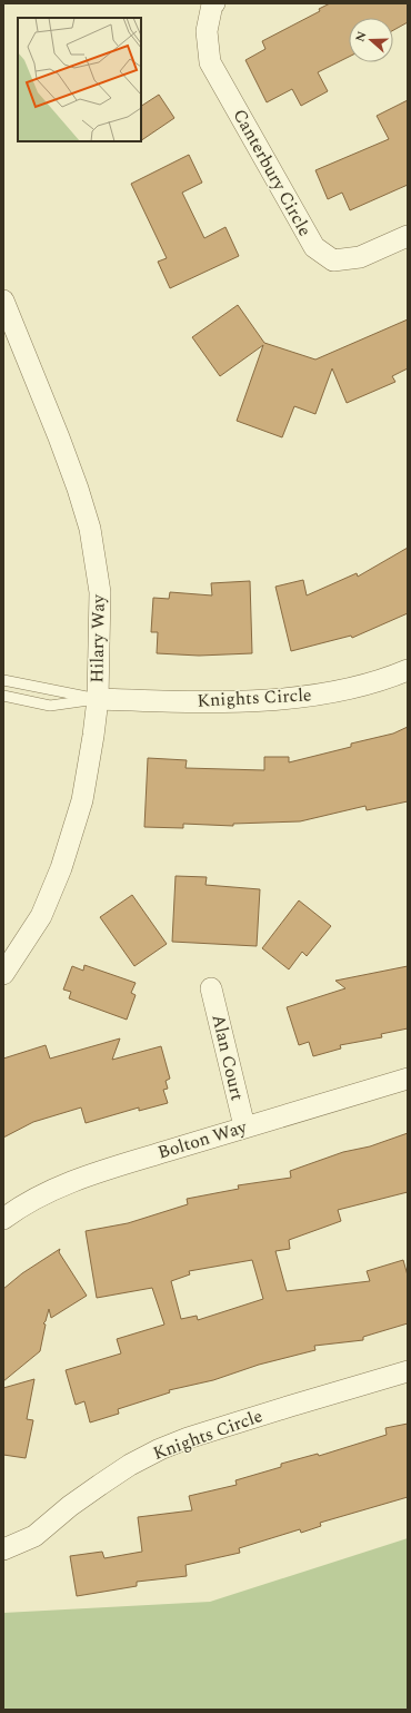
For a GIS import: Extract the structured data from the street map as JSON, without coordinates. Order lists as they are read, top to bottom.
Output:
{
  "streets": {
    "street": [
      "Canterbury Circle",
      "Hilary Way",
      "Knights Circle",
      "Alan Court",
      "Bolton Way"
    ]
  },
  "crossings": [
    ["Hilary Way", "Knights Circle"],
    ["Alan Court", "Bolton Way"]
  ],
  "north": "left"
}
